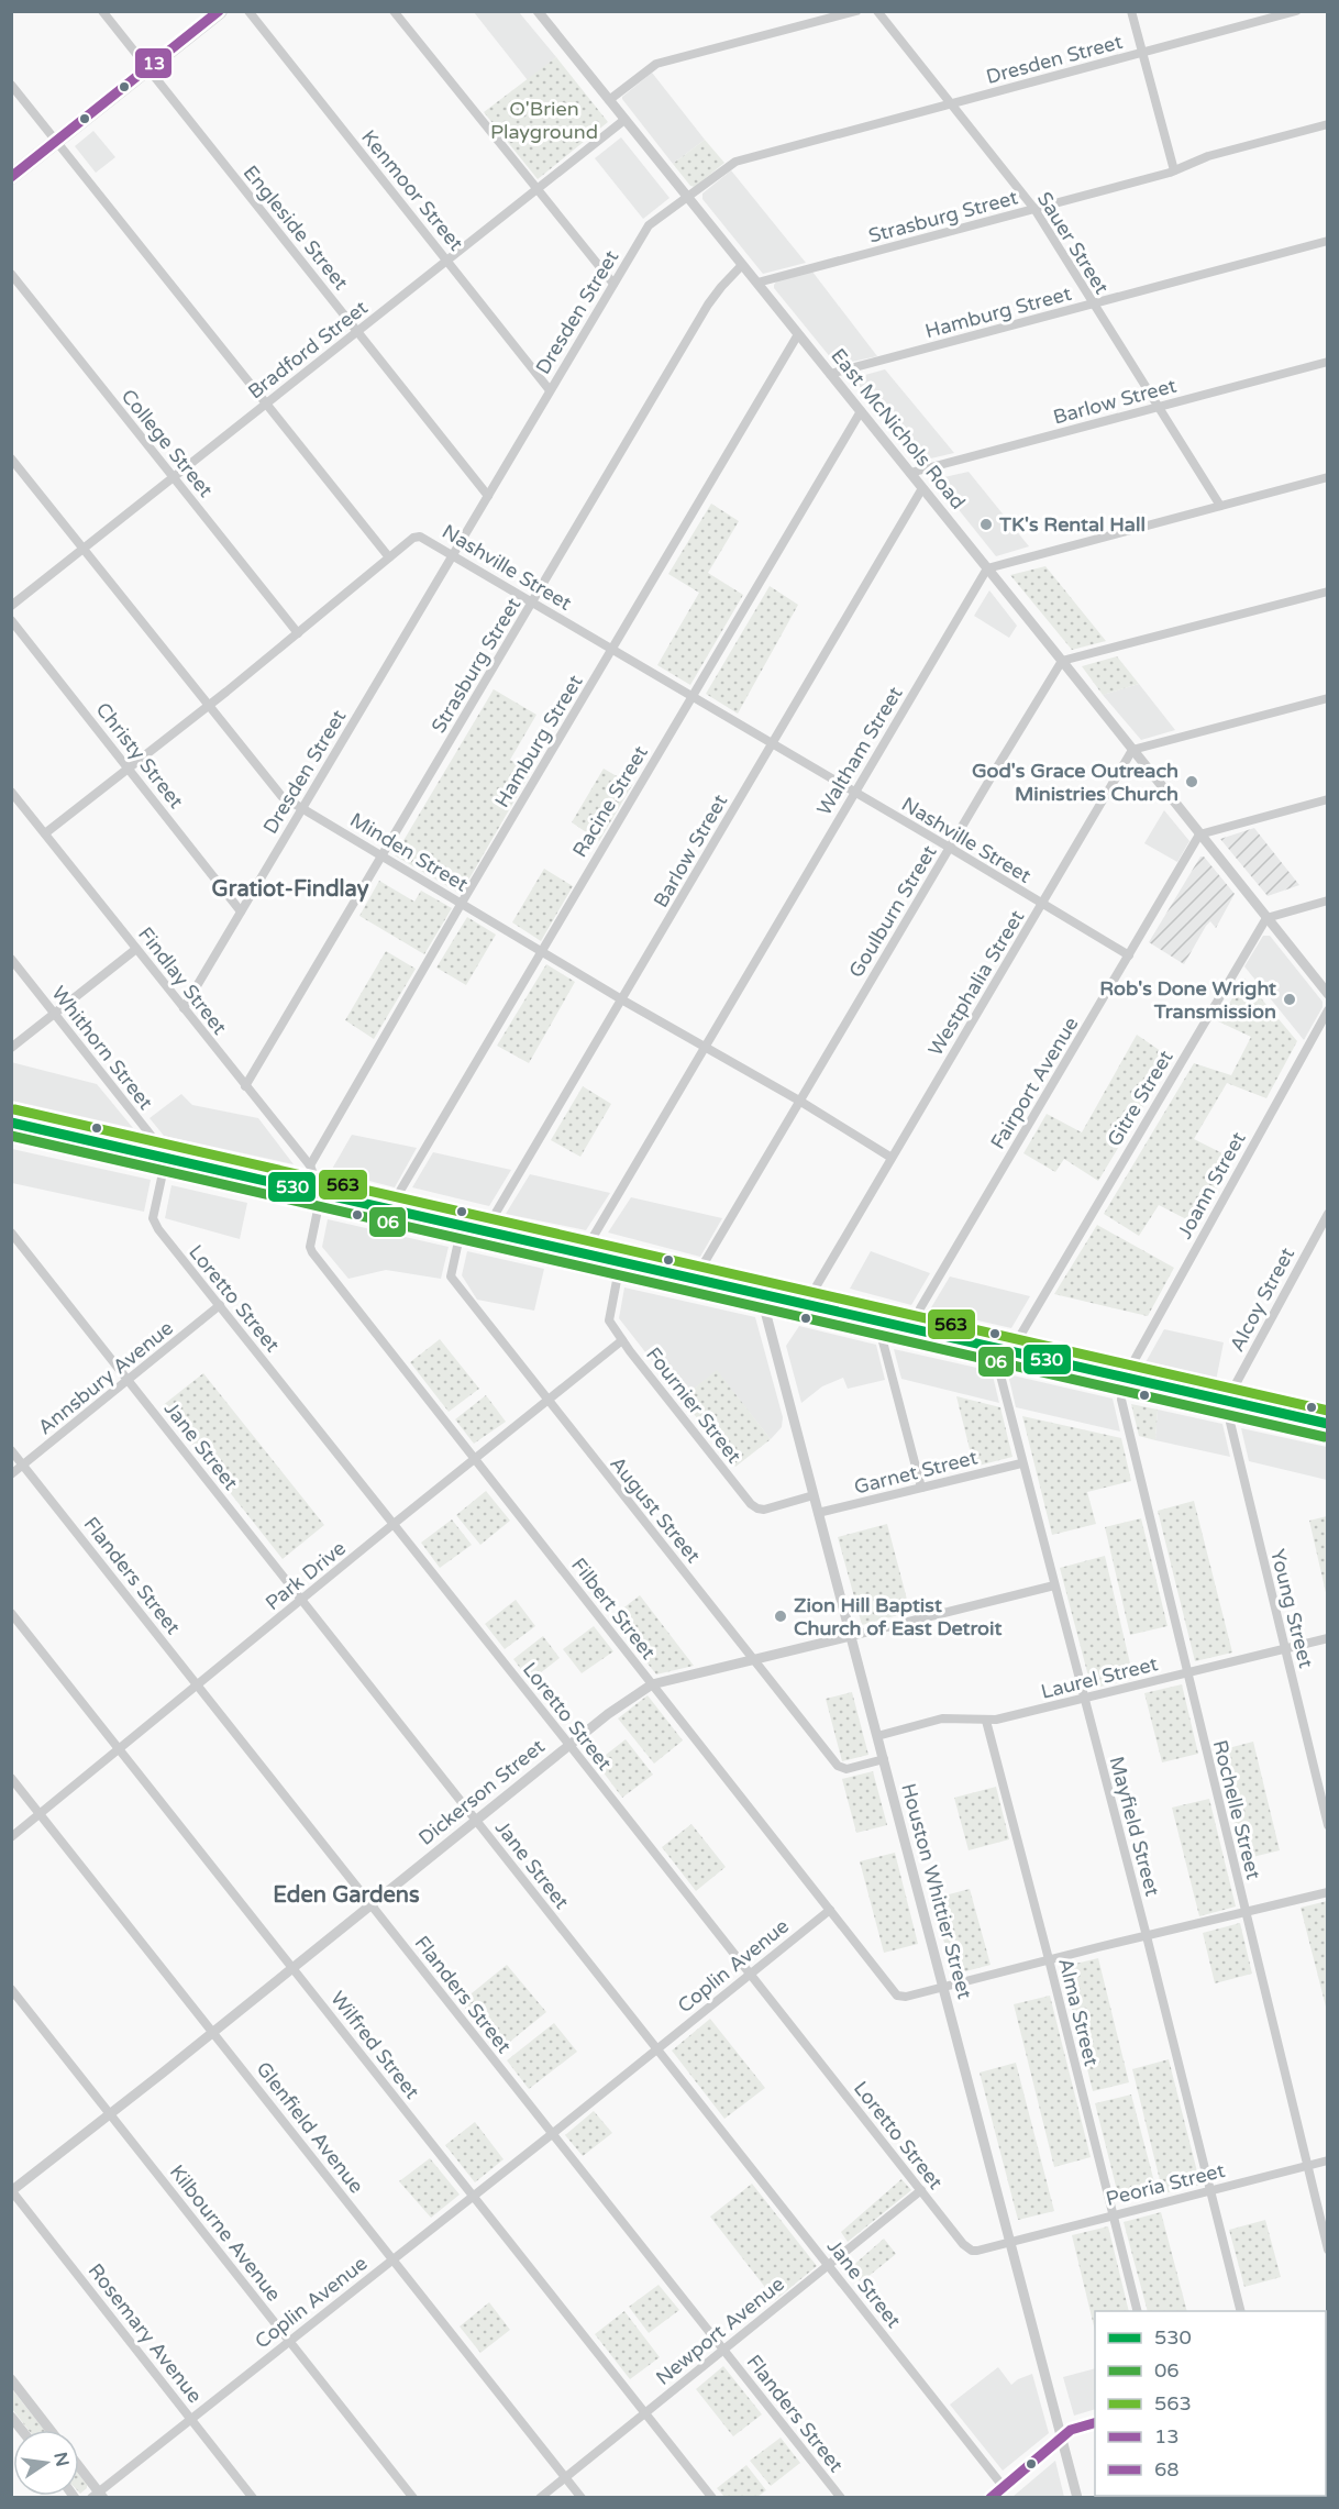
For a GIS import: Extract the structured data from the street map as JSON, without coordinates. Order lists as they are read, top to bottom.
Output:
{
  "streets": {
    "street": [
      "Dresden Street",
      "Kenmoor Street",
      "Strasburg Street",
      "Engleside Street",
      "Sauer Street",
      "Hamburg Street",
      "Bradford Street",
      "Barlow Street",
      "East McNichols Road",
      "College Street",
      "Nashville Street",
      "Waltham Street",
      "Christy Street",
      "Racine Street",
      "Minden Street",
      "Goulburn Street",
      "Findlay Street",
      "Westphalia Street",
      "Whithorn Street",
      "Fairport Avenue",
      "Gitre Street",
      "Joann Street",
      "Loretto Street",
      "Alcoy Street",
      "Annsbury Avenue",
      "Fournier Street",
      "Jane Street",
      "Garnet Street",
      "August Street",
      "Flanders Street",
      "Park Drive",
      "Filbert Street",
      "Young Street",
      "Laurel Street",
      "Dickerson Street",
      "Rochelle Street",
      "Mayfield Street",
      "Houston Whittier Street",
      "Coplin Avenue",
      "Alma Street",
      "Wilfred Street",
      "Glenfield Avenue",
      "Peoria Street",
      "Kilbourne Avenue",
      "Newport Avenue",
      "Rosemary Avenue"
    ]
  },
  "crossings": [
    ["Dresden Street", "Kenmoor Street"],
    ["Dresden Street", "Engleside Street"],
    ["Dresden Street", "Sauer Street"],
    ["Dresden Street", "East McNichols Road"],
    ["Dresden Street", "Nashville Street"],
    ["Dresden Street", "Christy Street"],
    ["Dresden Street", "Minden Street"],
    ["Dresden Street", "Findlay Street"],
    ["Kenmoor Street", "Bradford Street"],
    ["Strasburg Street", "Sauer Street"],
    ["Strasburg Street", "East McNichols Road"],
    ["Strasburg Street", "Nashville Street"],
    ["Strasburg Street", "Minden Street"],
    ["Strasburg Street", "Findlay Street"],
    ["Engleside Street", "Bradford Street"],
    ["Sauer Street", "Hamburg Street"],
    ["Sauer Street", "Barlow Street"],
    ["Hamburg Street", "East McNichols Road"],
    ["Hamburg Street", "Nashville Street"],
    ["Hamburg Street", "Minden Street"],
    ["Hamburg Street", "Findlay Street"],
    ["Bradford Street", "East McNichols Road"],
    ["Bradford Street", "College Street"],
    ["Bradford Street", "Minden Street"],
    ["Barlow Street", "East McNichols Road"],
    ["Barlow Street", "Nashville Street"],
    ["Barlow Street", "Minden Street"],
    ["East McNichols Road", "Waltham Street"],
    ["East McNichols Road", "Racine Street"],
    ["East McNichols Road", "Goulburn Street"],
    ["East McNichols Road", "Westphalia Street"],
    ["East McNichols Road", "Fairport Avenue"],
    ["East McNichols Road", "Gitre Street"],
    ["Nashville Street", "Waltham Street"],
    ["Nashville Street", "Racine Street"],
    ["Nashville Street", "Goulburn Street"],
    ["Nashville Street", "Westphalia Street"],
    ["Nashville Street", "Fairport Avenue"],
    ["Waltham Street", "Minden Street"],
    ["Racine Street", "Minden Street"],
    ["Minden Street", "Goulburn Street"],
    ["Minden Street", "Westphalia Street"],
    ["Findlay Street", "Filbert Street"],
    ["Whithorn Street", "Loretto Street"],
    ["Gitre Street", "Mayfield Street"],
    ["Joann Street", "Rochelle Street"],
    ["Loretto Street", "Annsbury Avenue"],
    ["Loretto Street", "Park Drive"],
    ["Loretto Street", "Dickerson Street"],
    ["Loretto Street", "Houston Whittier Street"],
    ["Loretto Street", "Coplin Avenue"],
    ["Loretto Street", "Peoria Street"],
    ["Loretto Street", "Newport Avenue"],
    ["Alcoy Street", "Young Street"],
    ["Annsbury Avenue", "Jane Street"],
    ["Annsbury Avenue", "Flanders Street"],
    ["Fournier Street", "Park Drive"],
    ["Fournier Street", "Houston Whittier Street"],
    ["Jane Street", "Park Drive"],
    ["Jane Street", "Dickerson Street"],
    ["Jane Street", "Coplin Avenue"],
    ["Jane Street", "Newport Avenue"],
    ["Garnet Street", "Mayfield Street"],
    ["Garnet Street", "Houston Whittier Street"],
    ["August Street", "Park Drive"],
    ["August Street", "Dickerson Street"],
    ["August Street", "Houston Whittier Street"],
    ["Flanders Street", "Park Drive"],
    ["Flanders Street", "Dickerson Street"],
    ["Flanders Street", "Coplin Avenue"],
    ["Flanders Street", "Newport Avenue"],
    ["Park Drive", "Filbert Street"],
    ["Park Drive", "Wilfred Street"],
    ["Park Drive", "Glenfield Avenue"],
    ["Filbert Street", "Dickerson Street"],
    ["Filbert Street", "Houston Whittier Street"],
    ["Filbert Street", "Coplin Avenue"],
    ["Young Street", "Laurel Street"],
    ["Laurel Street", "Rochelle Street"],
    ["Laurel Street", "Mayfield Street"],
    ["Laurel Street", "Houston Whittier Street"],
    ["Laurel Street", "Alma Street"],
    ["Dickerson Street", "Mayfield Street"],
    ["Dickerson Street", "Houston Whittier Street"],
    ["Dickerson Street", "Wilfred Street"],
    ["Dickerson Street", "Glenfield Avenue"],
    ["Dickerson Street", "Kilbourne Avenue"],
    ["Dickerson Street", "Rosemary Avenue"],
    ["Rochelle Street", "Peoria Street"],
    ["Mayfield Street", "Peoria Street"],
    ["Houston Whittier Street", "Peoria Street"],
    ["Coplin Avenue", "Wilfred Street"],
    ["Coplin Avenue", "Glenfield Avenue"],
    ["Coplin Avenue", "Kilbourne Avenue"],
    ["Coplin Avenue", "Rosemary Avenue"],
    ["Alma Street", "Peoria Street"],
    ["Wilfred Street", "Newport Avenue"],
    ["Glenfield Avenue", "Newport Avenue"]
  ],
  "districts": ["Gratiot-Findlay", "Eden Gardens"],
  "parks": ["O'Brien Playground"],
  "places": [
    "TK's Rental Hall",
    "God's Grace Outreach Ministries Church",
    "Rob's Done Wright Transmission",
    "Zion Hill Baptist Church of East Detroit"
  ],
  "lines": [
    "transit line 13",
    "transit line 563",
    "transit line 530",
    "transit line 06",
    "transit line 68"
  ],
  "legend": [
    "530",
    "06",
    "563",
    "13",
    "68"
  ],
  "north": "right"
}
